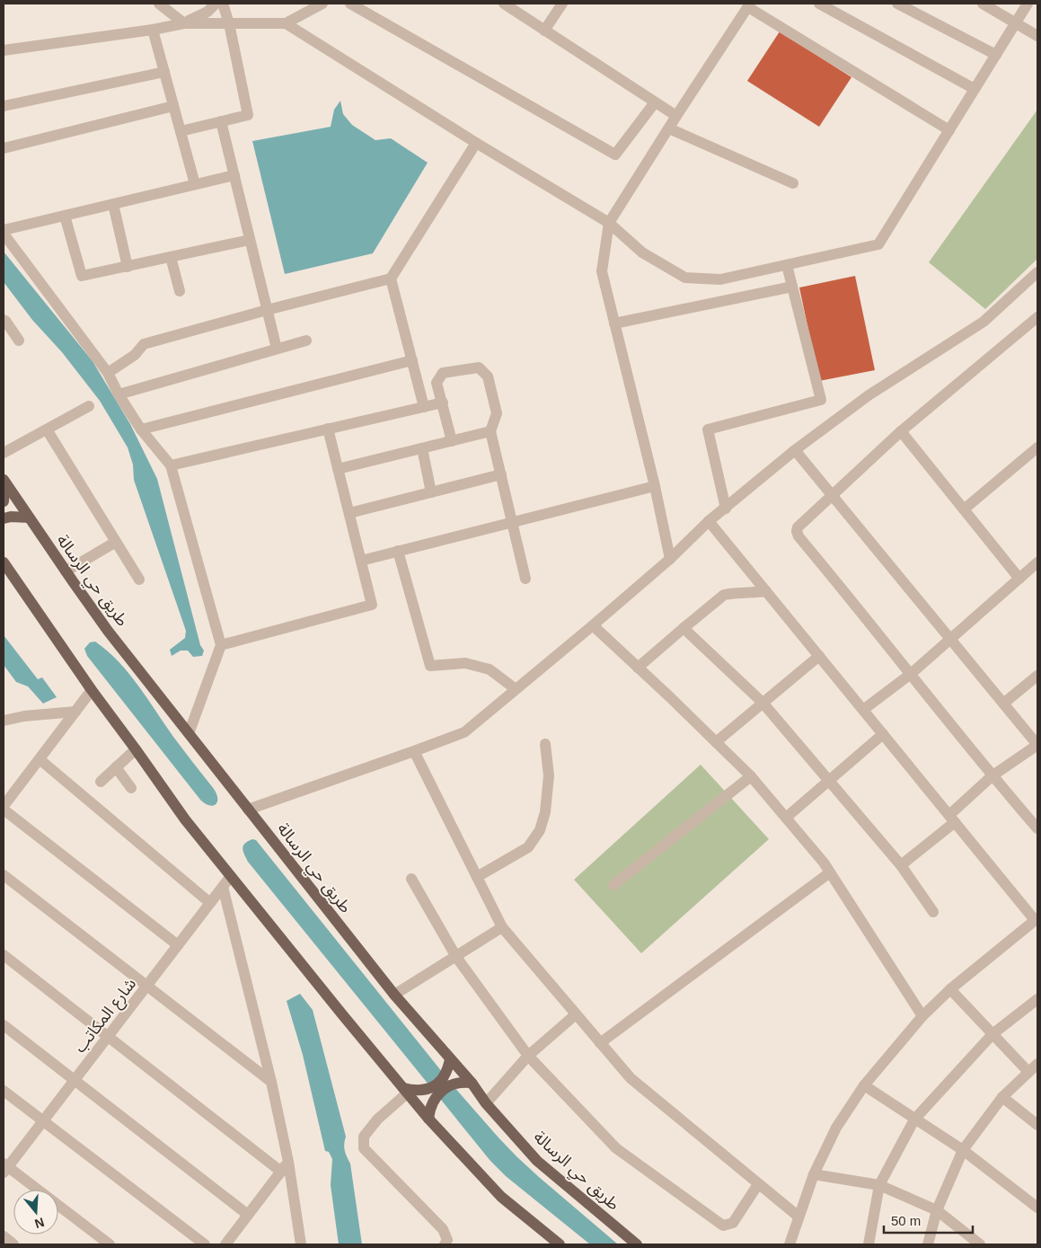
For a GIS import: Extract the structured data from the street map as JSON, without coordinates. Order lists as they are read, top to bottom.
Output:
{
  "streets": {
    "main road": ["طريق حي الرسالة"],
    "street": ["شارع المكاتب"]
  },
  "scale_bar": "50 m",
  "north": "bottom"
}
